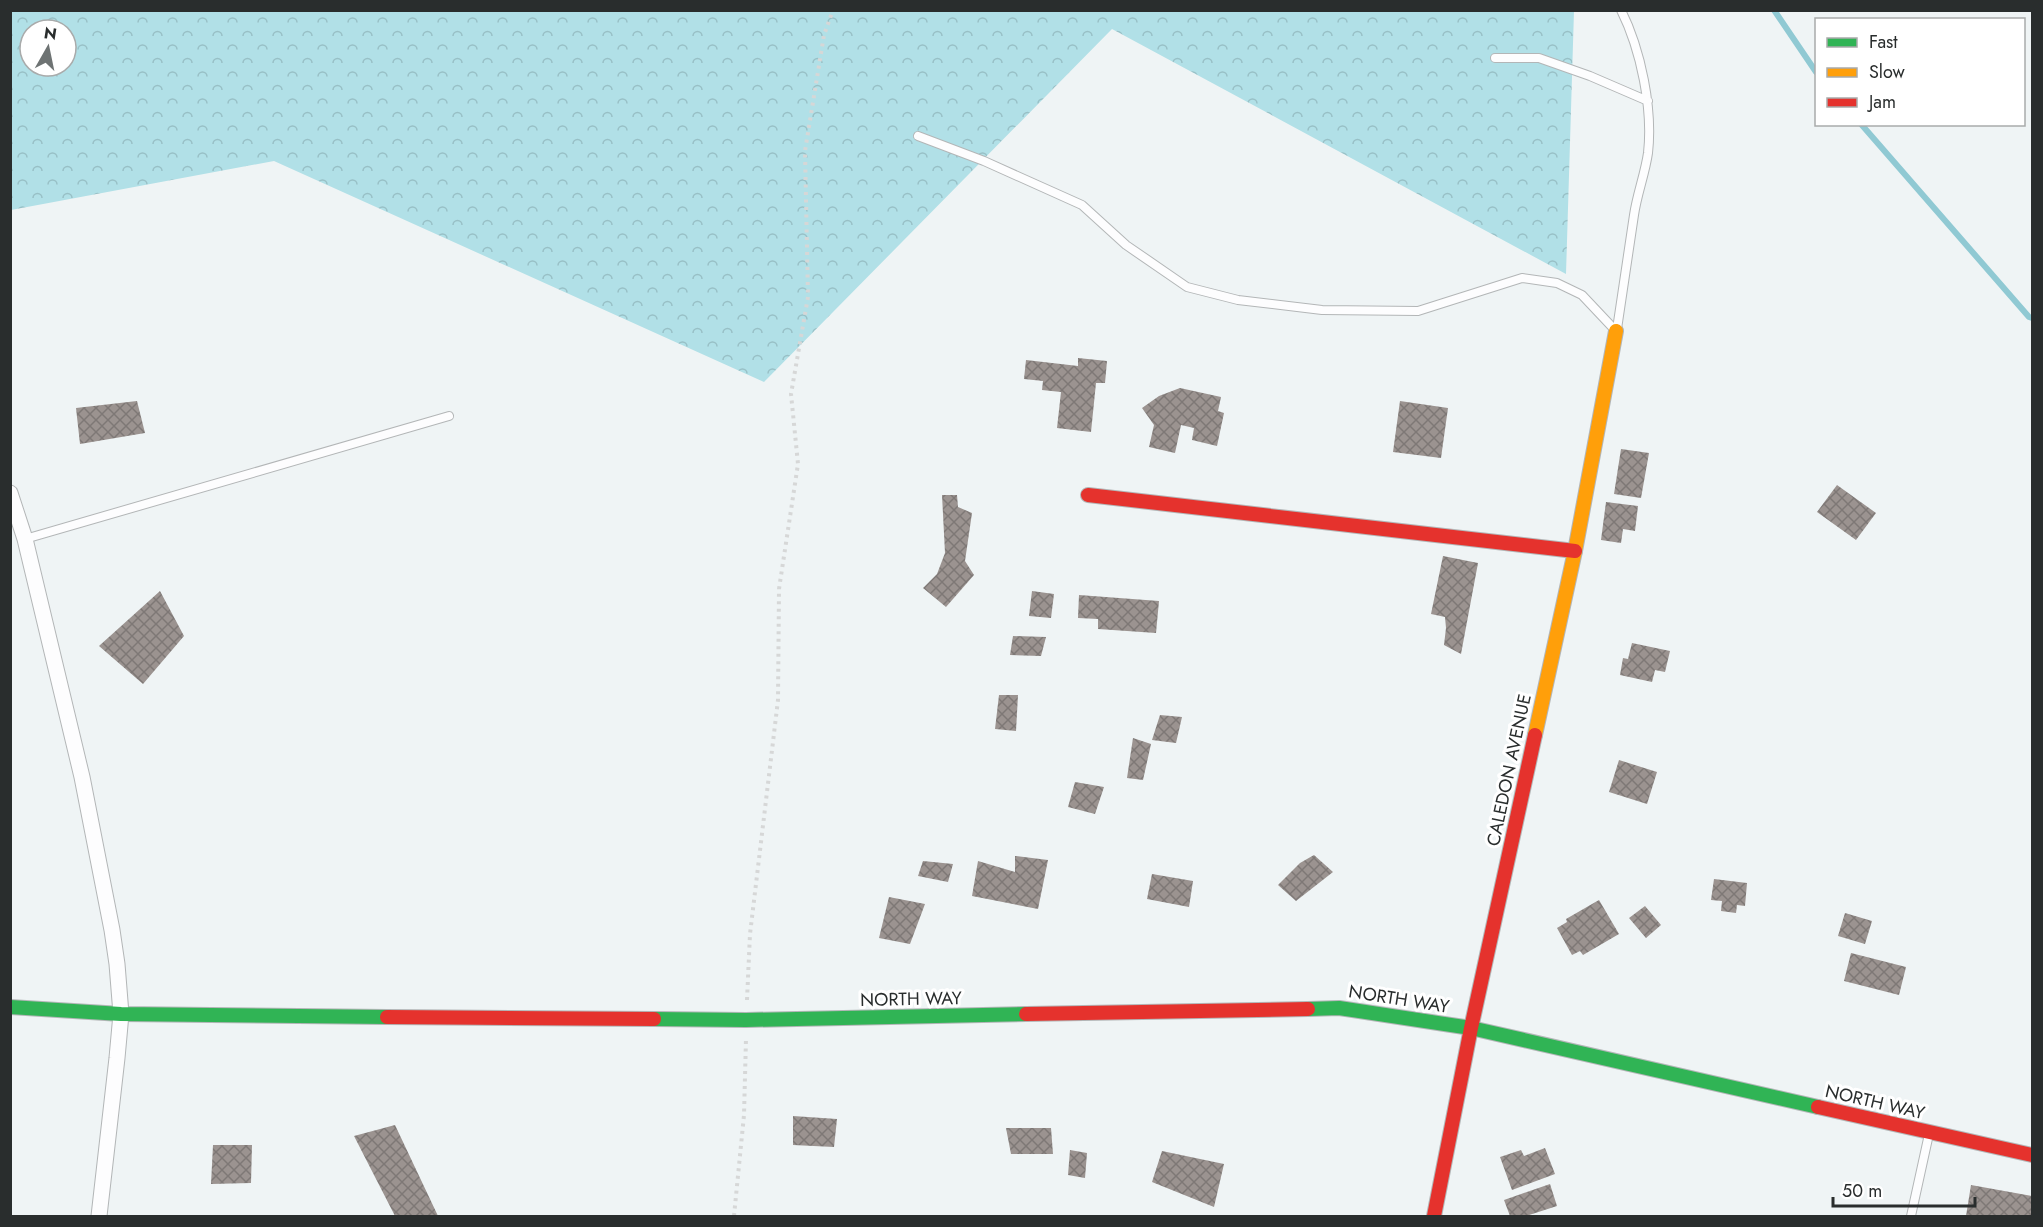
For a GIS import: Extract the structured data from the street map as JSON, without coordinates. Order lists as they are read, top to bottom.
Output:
{
  "streets": {
    "street": ["CALEDON AVENUE", "NORTH WAY"]
  },
  "crossings": [
    ["CALEDON AVENUE", "NORTH WAY"]
  ],
  "legend": ["Fast", "Slow", "Jam"],
  "scale_bar": "50 m",
  "north": "top"
}
